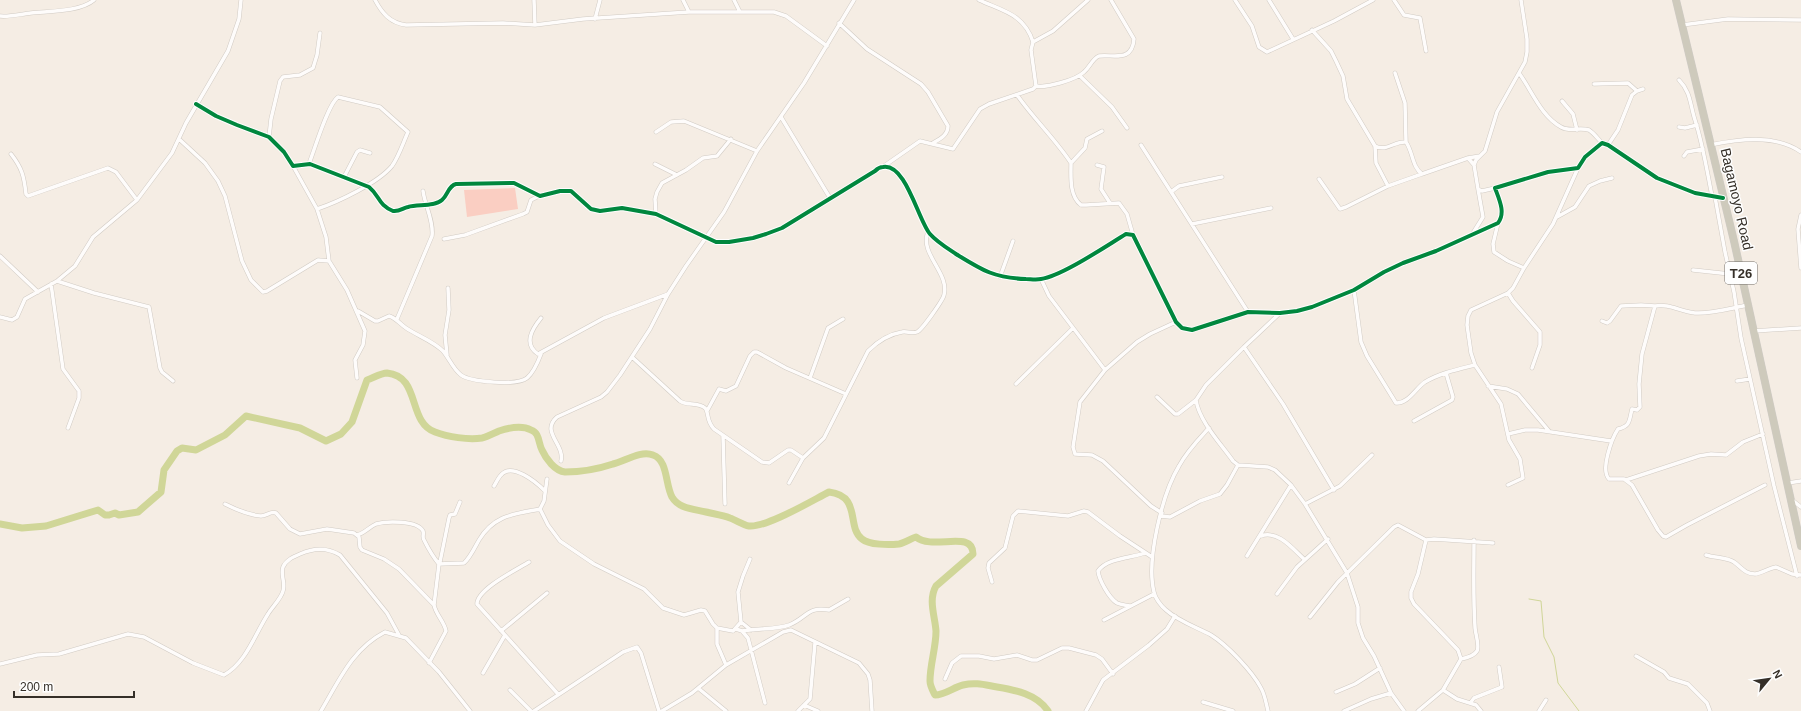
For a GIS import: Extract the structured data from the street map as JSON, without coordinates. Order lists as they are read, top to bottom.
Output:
{
  "streets": {
    "highway": ["Bagamoyo Road", "T26"]
  },
  "scale_bar": "200 m",
  "north": "top right"
}
